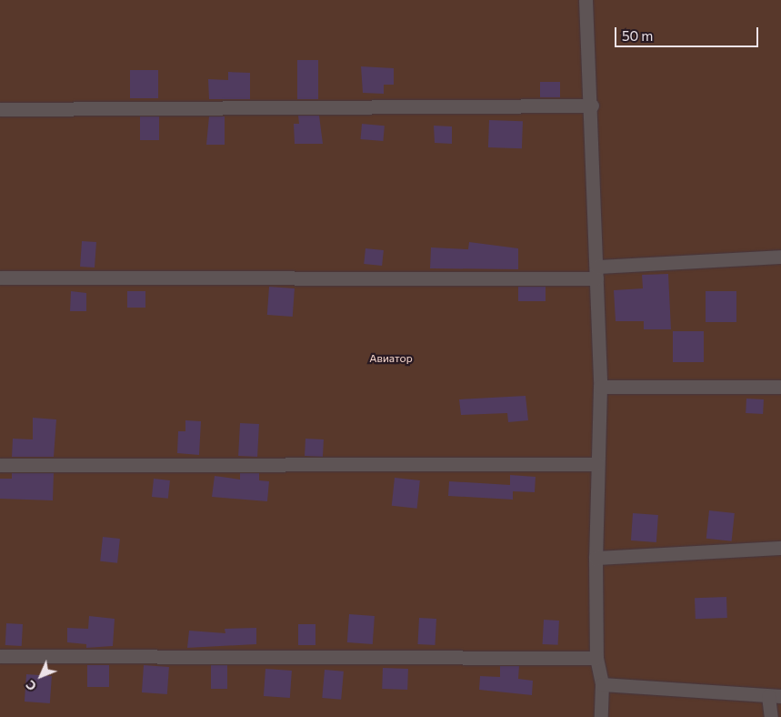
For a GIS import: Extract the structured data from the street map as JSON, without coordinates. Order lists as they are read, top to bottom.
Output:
{
  "parks": ["Авиатор"],
  "scale_bar": "50 m",
  "north": "bottom left"
}
